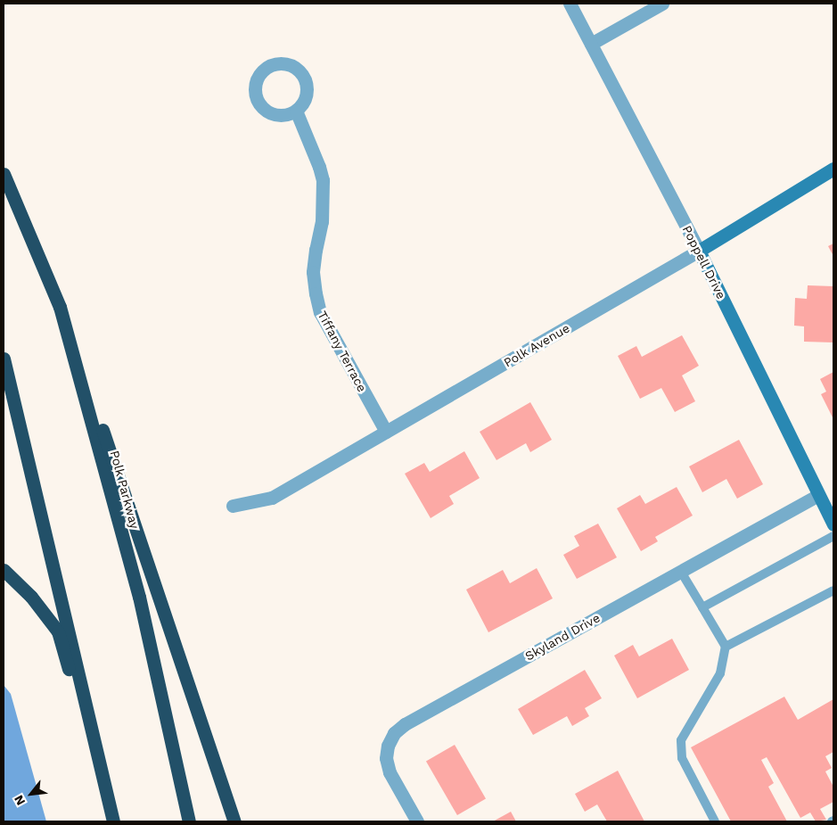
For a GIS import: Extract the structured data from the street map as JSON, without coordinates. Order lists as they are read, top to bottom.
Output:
{
  "streets": {
    "highway": ["Polk Parkway"],
    "street": [
      "Poppell Drive",
      "Polk Avenue",
      "Tiffany Terrace",
      "Skyland Drive"
    ]
  },
  "crossings": [
    ["Poppell Drive", "Polk Avenue"],
    ["Poppell Drive", "Skyland Drive"],
    ["Polk Avenue", "Tiffany Terrace"]
  ],
  "north": "bottom left"
}
